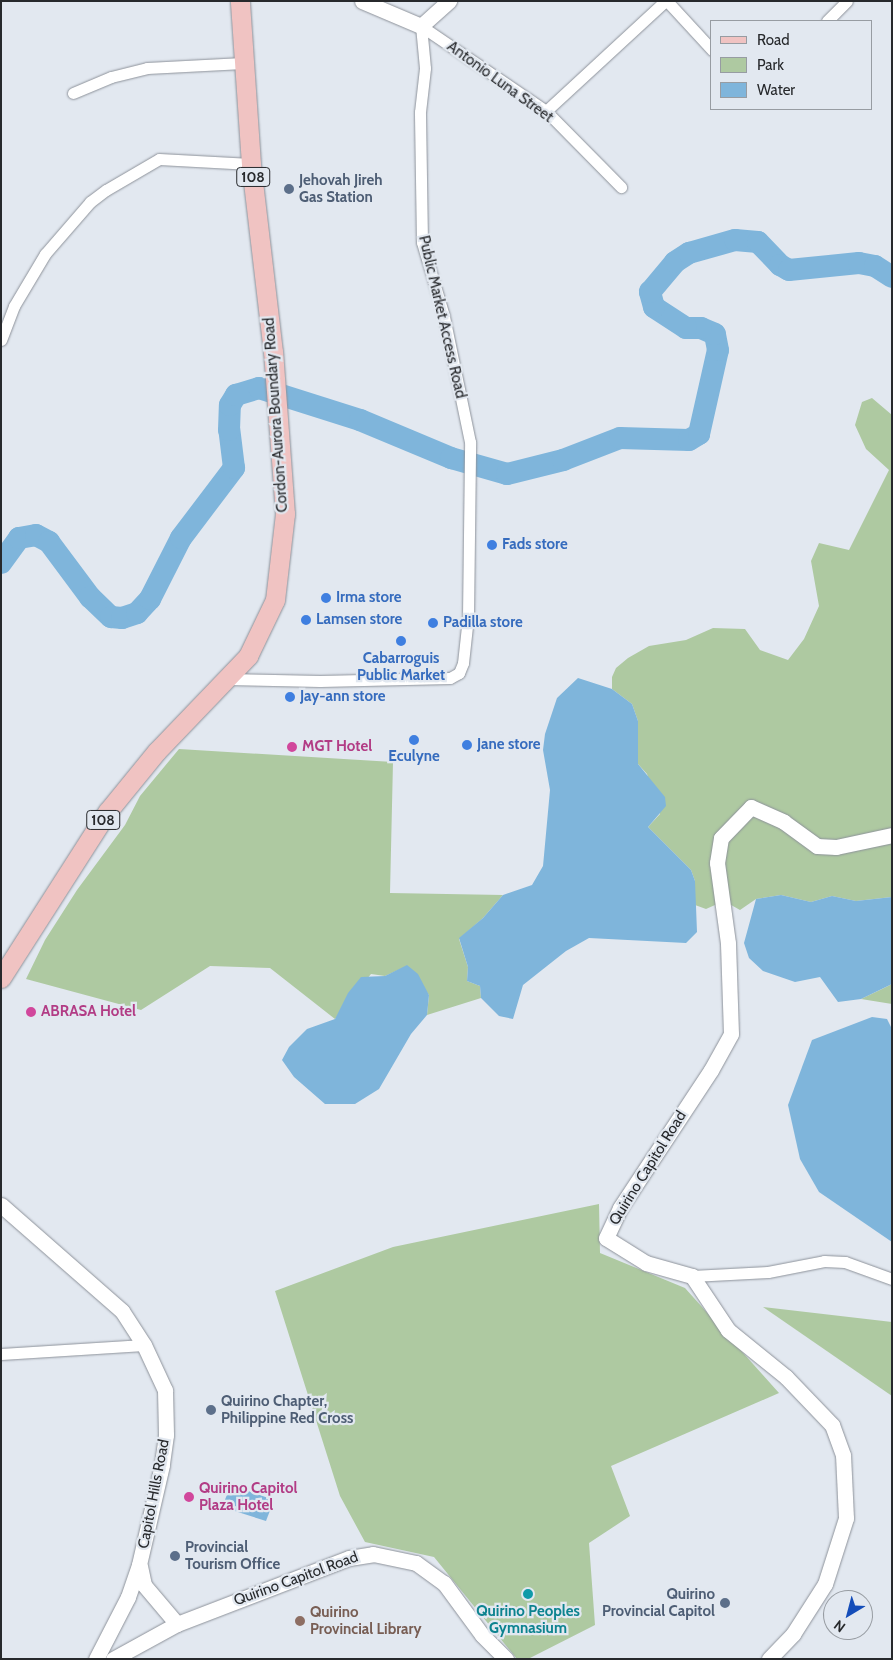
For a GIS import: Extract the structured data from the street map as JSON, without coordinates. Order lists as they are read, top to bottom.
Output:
{
  "streets": {
    "main road": ["108", "Cordon-Aurora Boundary Road"],
    "street": [
      "Antonio Luna Street",
      "Public Market Access Road",
      "Quirino Capitol Road",
      "Capitol Hills Road"
    ]
  },
  "crossings": [
    ["Antonio Luna Street", "Public Market Access Road"],
    ["Public Market Access Road", "Cordon-Aurora Boundary Road"]
  ],
  "places": [
    "Jehovah Jireh Gas Station",
    "Fads store",
    "Irma store",
    "Lamsen store",
    "Padilla store",
    "Cabarroguis Public Market",
    "Jay-ann store",
    "Eculyne",
    "Jane store",
    "MGT Hotel",
    "ABRASA Hotel",
    "Quirino Chapter, Philippine Red Cross",
    "Quirino Capitol Plaza Hotel",
    "Provincial Tourism Office",
    "Quirino Peoples Gymnasium",
    "Quirino Provincial Capitol",
    "Quirino Provincial Library"
  ],
  "legend": ["Road", "Park", "Water"],
  "north": "bottom left"
}
